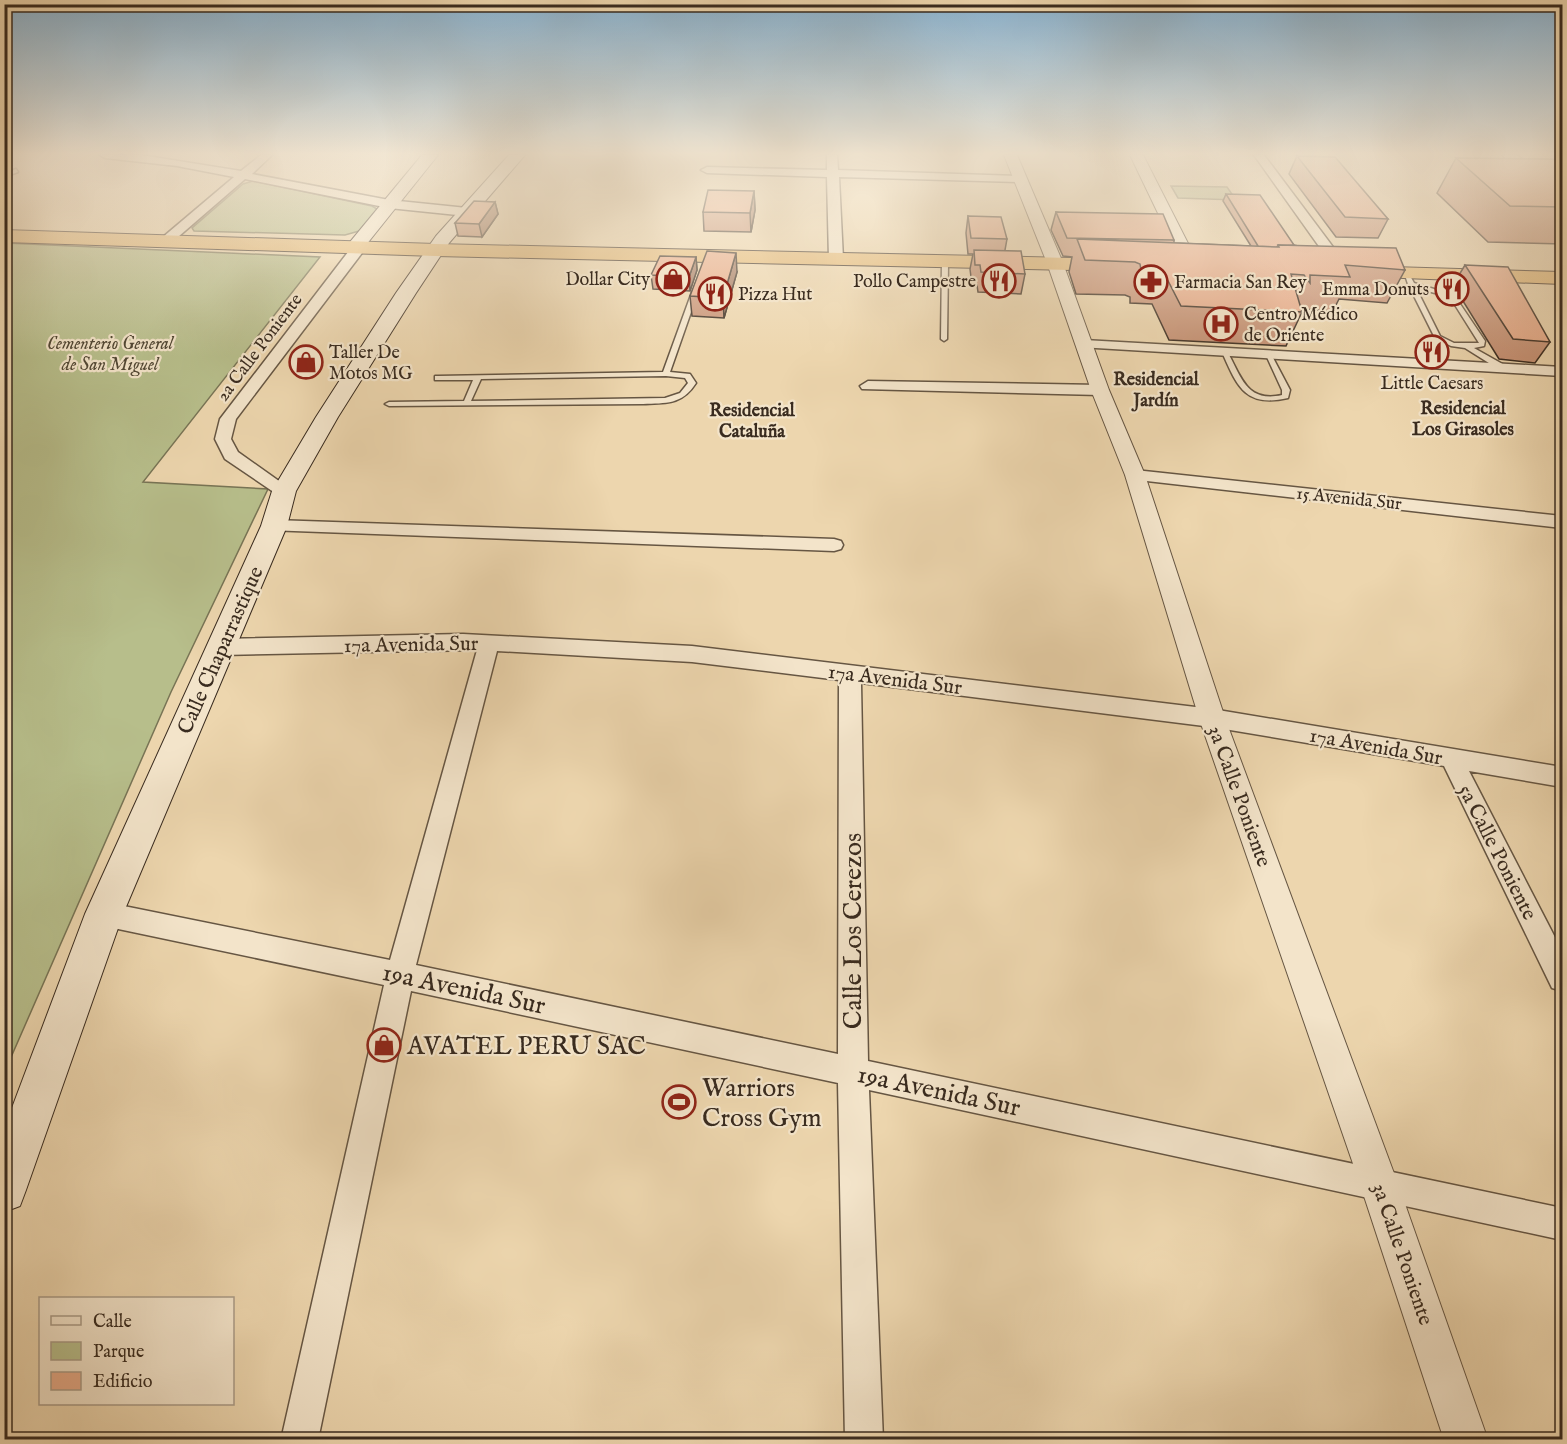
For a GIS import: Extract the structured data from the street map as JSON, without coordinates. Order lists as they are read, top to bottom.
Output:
{
  "streets": {
    "main road": ["2a Calle Poniente", "Calle Chaparrastique"],
    "street": [
      "15 Avenida Sur",
      "17a Avenida Sur",
      "3a Calle Poniente",
      "5a Calle Poniente",
      "Calle Los Cerezos",
      "19a Avenida Sur"
    ]
  },
  "crossings": [
    ["2a Calle Poniente", "Calle Chaparrastique"],
    ["15 Avenida Sur", "3a Calle Poniente"],
    ["17a Avenida Sur", "Calle Chaparrastique"],
    ["17a Avenida Sur", "3a Calle Poniente"],
    ["17a Avenida Sur", "5a Calle Poniente"],
    ["17a Avenida Sur", "Calle Los Cerezos"],
    ["Calle Chaparrastique", "19a Avenida Sur"],
    ["3a Calle Poniente", "19a Avenida Sur"],
    ["Calle Los Cerezos", "19a Avenida Sur"]
  ],
  "districts": ["Residencial Jardín", "Residencial Los Girasoles", "Residencial Cataluña"],
  "parks": ["Cementerio General de San Miguel"],
  "places": {
    "shop": ["Dollar City", "Taller De Motos MG", "AVATEL PERU SAC"],
    "restaurant": [
      "Pollo Campestre",
      "Emma Donuts",
      "Pizza Hut",
      "Little Caesars"
    ],
    "pharmacy": ["Farmacia San Rey"],
    "hospital": ["Centro Médico de Oriente"],
    "sports": ["Warriors Cross Gym"]
  },
  "legend": ["Calle", "Parque", "Edificio"]
}
